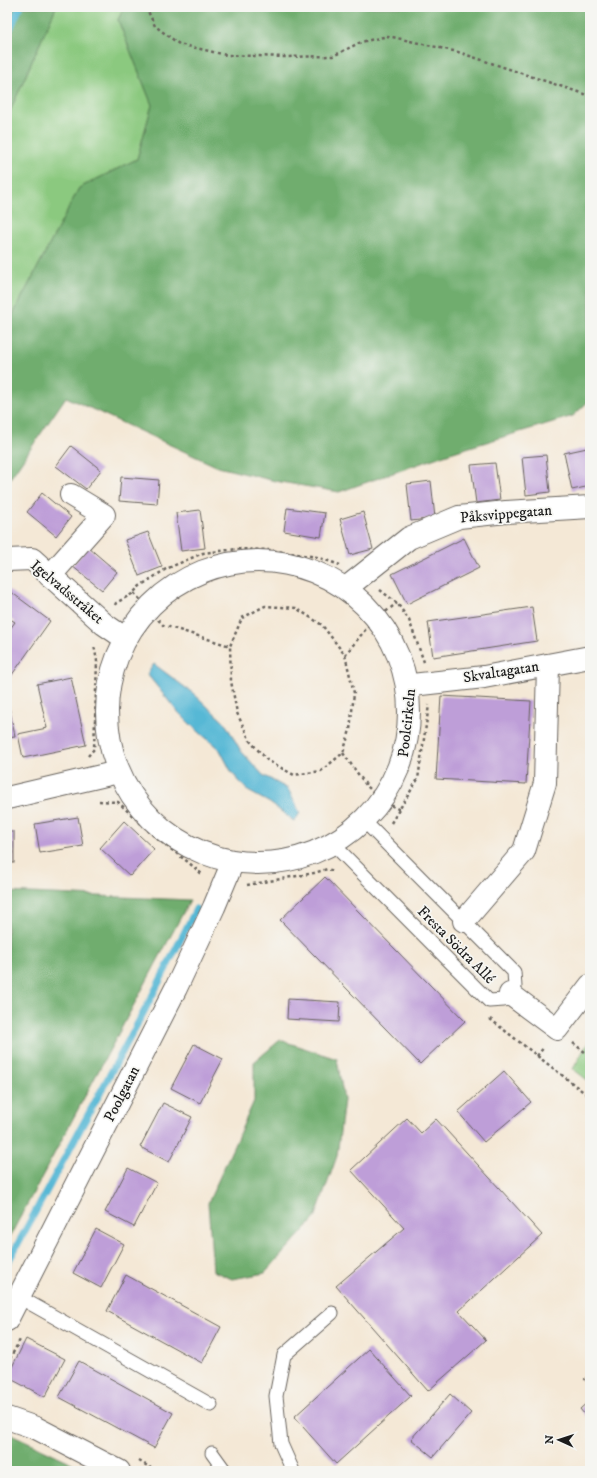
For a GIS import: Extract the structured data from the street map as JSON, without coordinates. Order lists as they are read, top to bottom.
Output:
{
  "streets": {
    "street": [
      "Påksvippegatan",
      "Igelvadsstråket",
      "Skvaltagatan",
      "Poolcirkeln",
      "Poolgatan"
    ],
    "lane": ["Fresta Södra Allé"]
  },
  "crossings": [
    ["Påksvippegatan", "Poolcirkeln"],
    ["Igelvadsstråket", "Poolcirkeln"],
    ["Skvaltagatan", "Poolcirkeln"],
    ["Poolcirkeln", "Fresta Södra Allé"],
    ["Poolcirkeln", "Poolgatan"]
  ],
  "north": "left"
}
